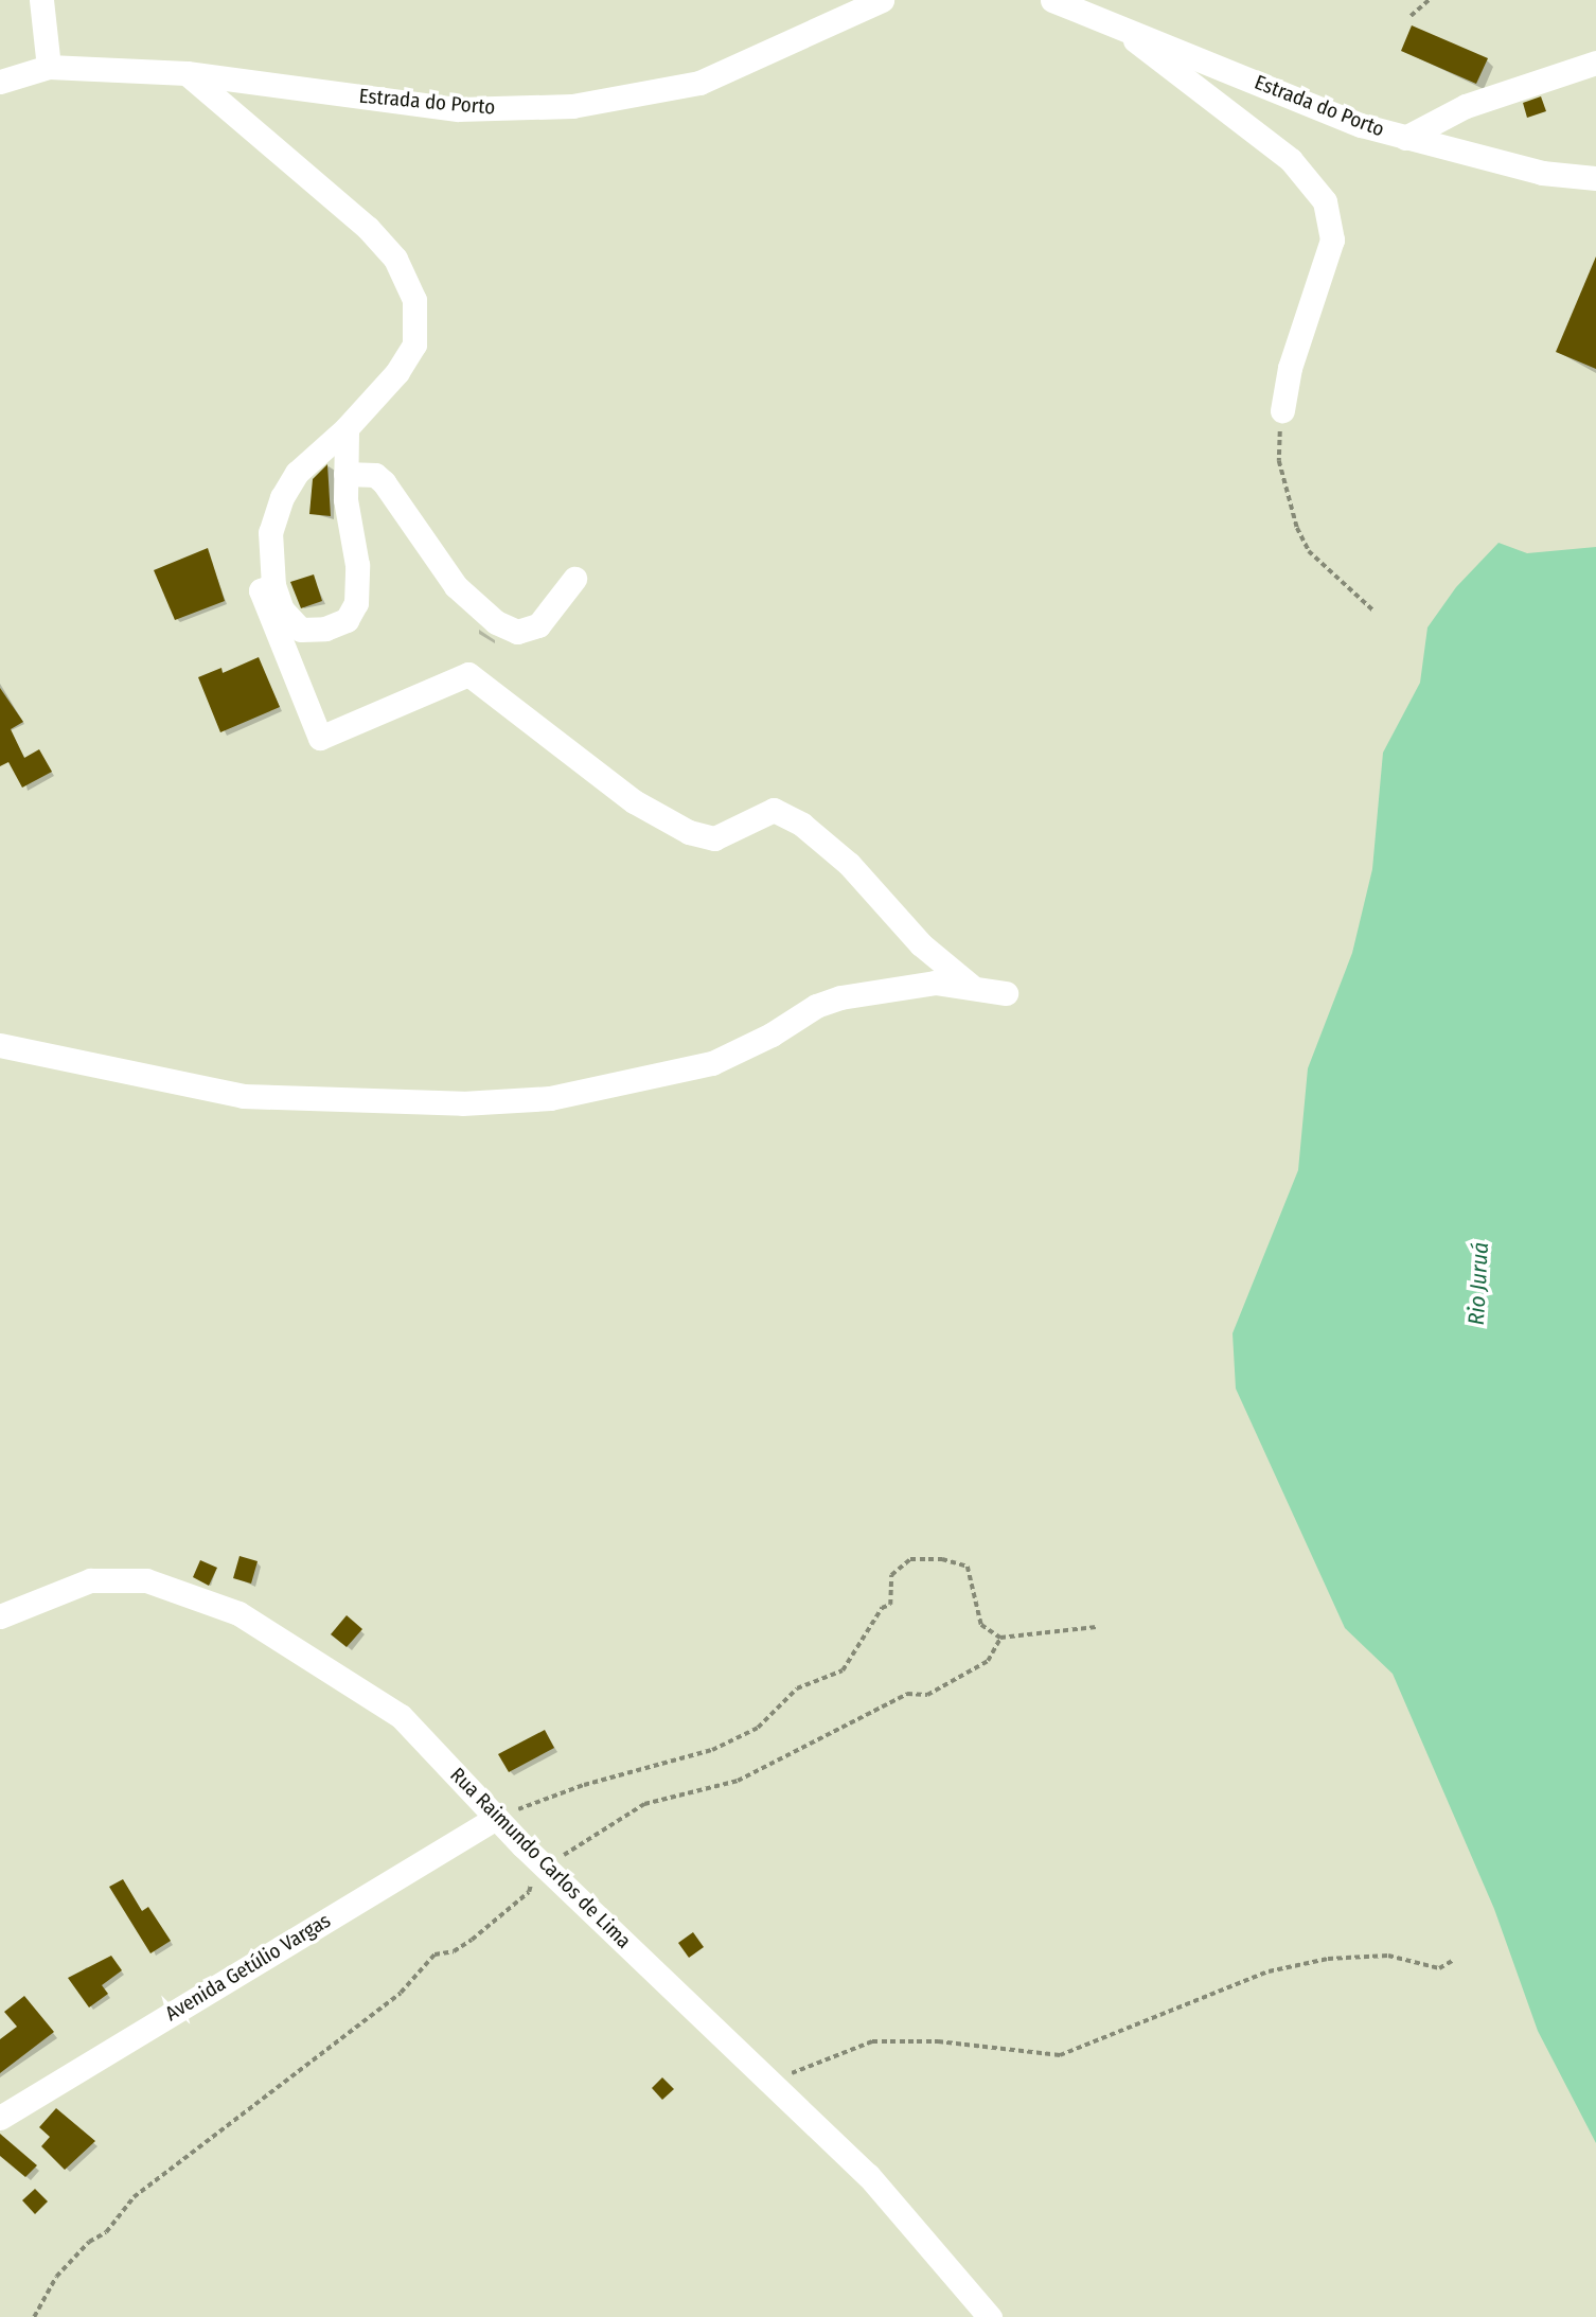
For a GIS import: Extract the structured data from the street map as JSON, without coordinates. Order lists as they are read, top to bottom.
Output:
{
  "streets": {
    "street": ["Estrada do Porto", "Rua Raimundo Carlos de Lima", "Avenida Getúlio Vargas"]
  },
  "crossings": [
    ["Rua Raimundo Carlos de Lima", "Avenida Getúlio Vargas"]
  ],
  "water": ["Rio Juruá"]
}
